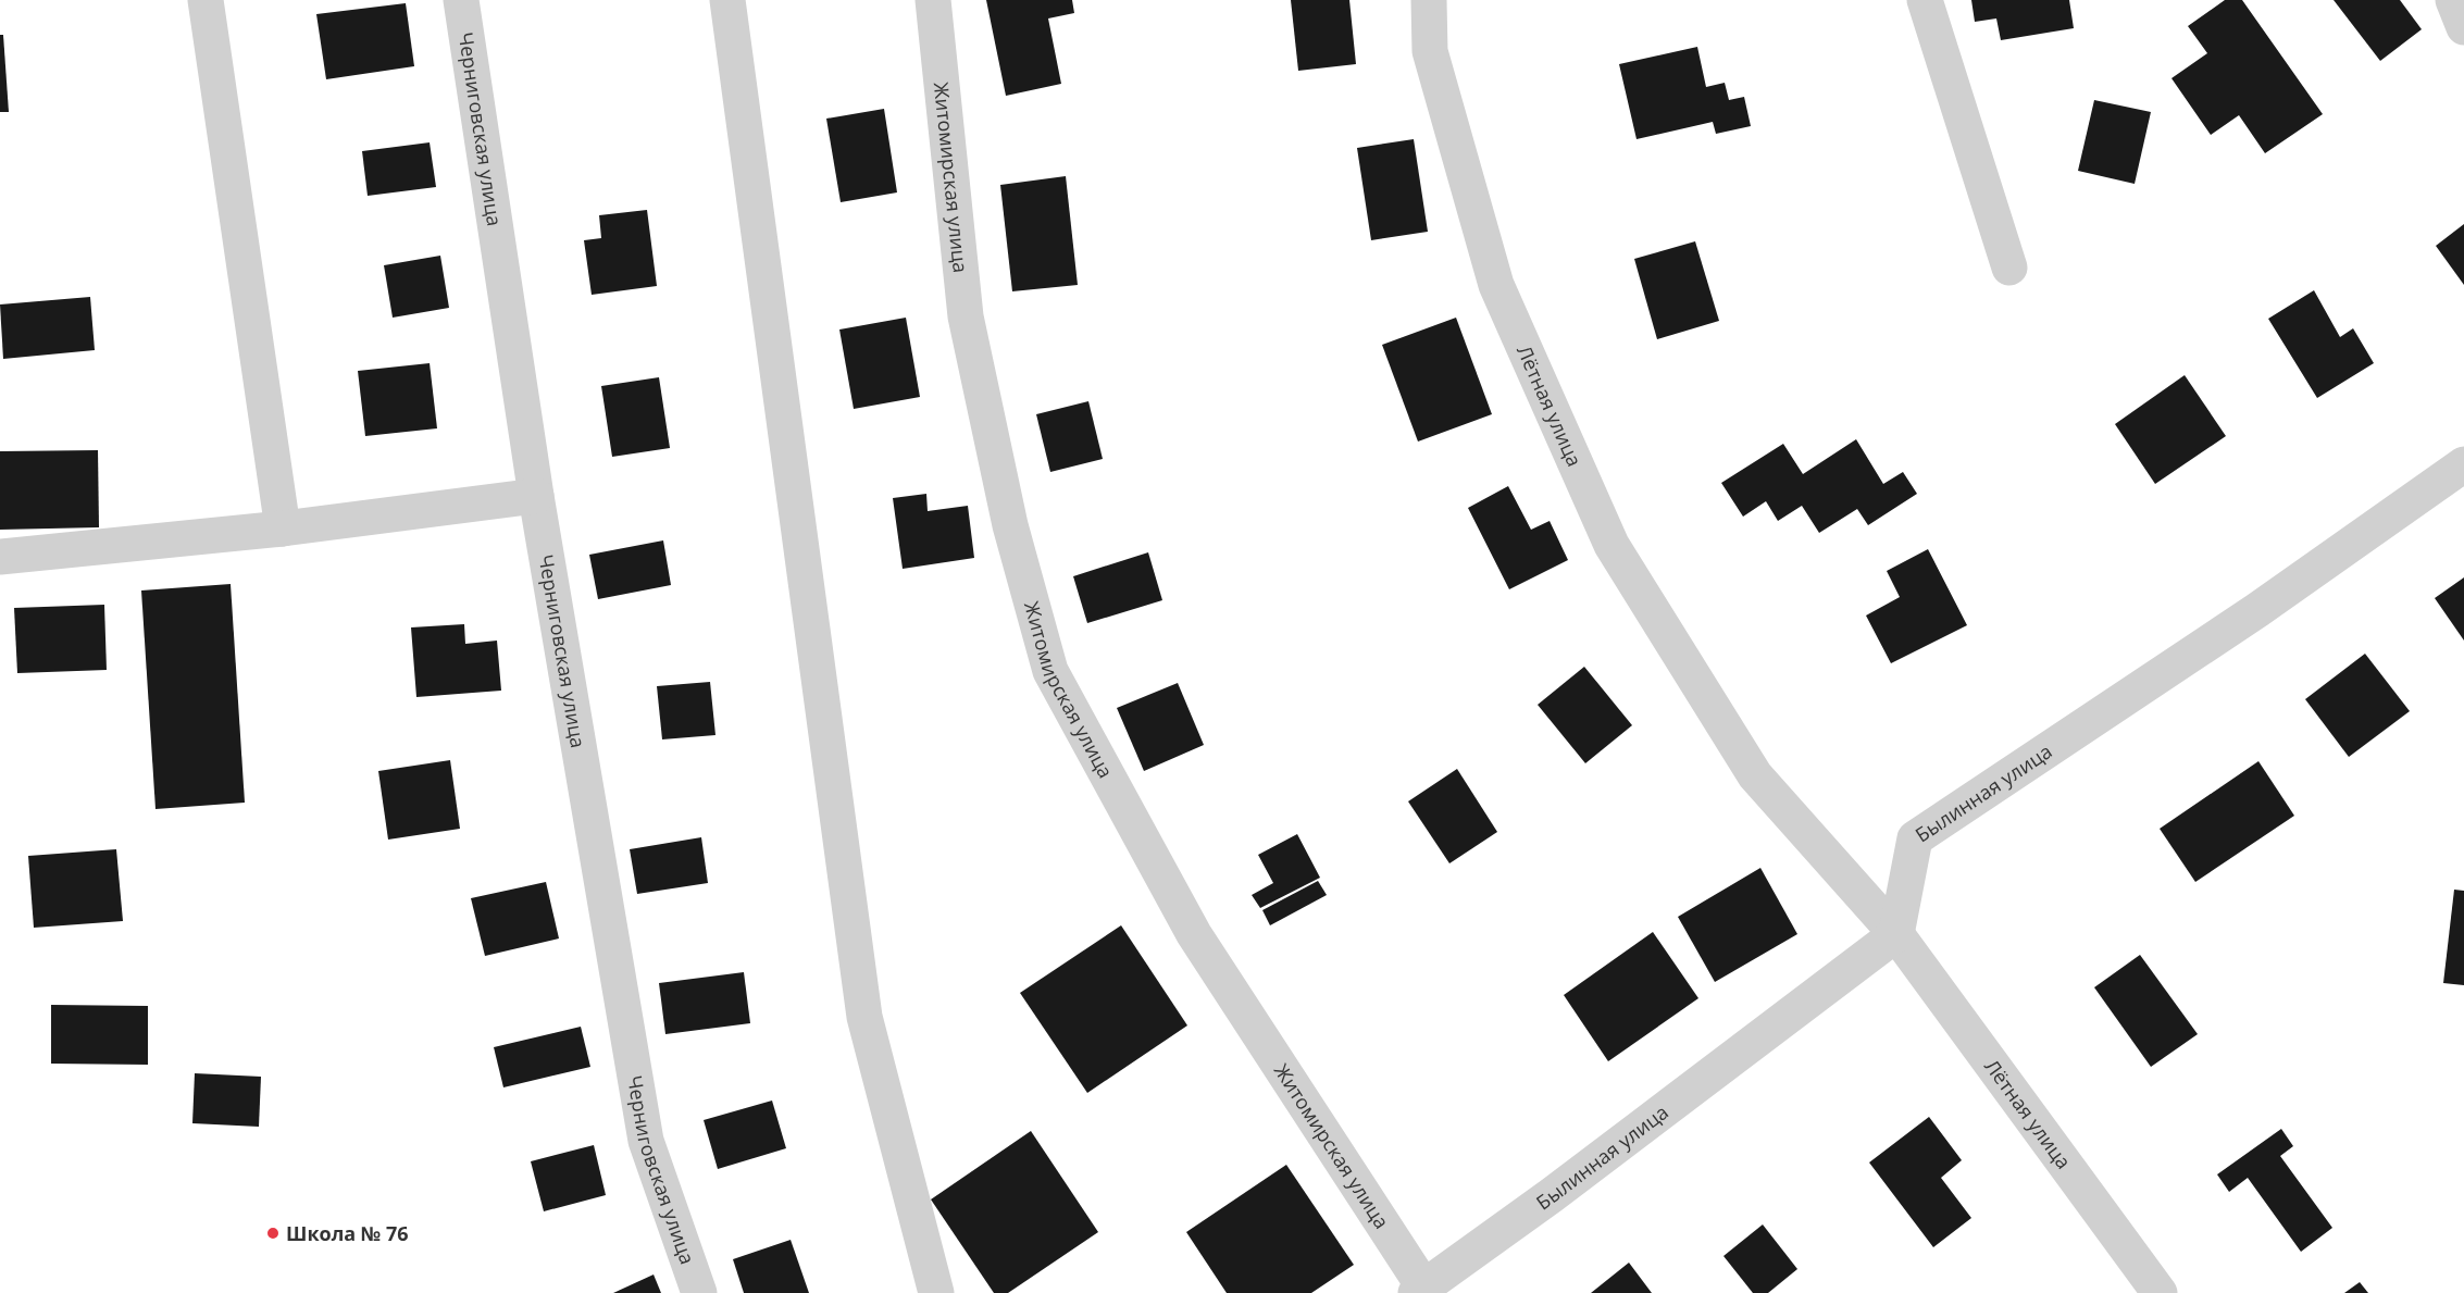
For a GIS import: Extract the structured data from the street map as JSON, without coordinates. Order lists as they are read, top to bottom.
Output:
{
  "streets": {
    "street": [
      "Черниговская улица",
      "Житомирская улица",
      "Лётная улица",
      "Былинная улица"
    ]
  },
  "crossings": [
    ["Житомирская улица", "Былинная улица"],
    ["Лётная улица", "Былинная улица"]
  ],
  "places": ["Школа № 76"]
}
